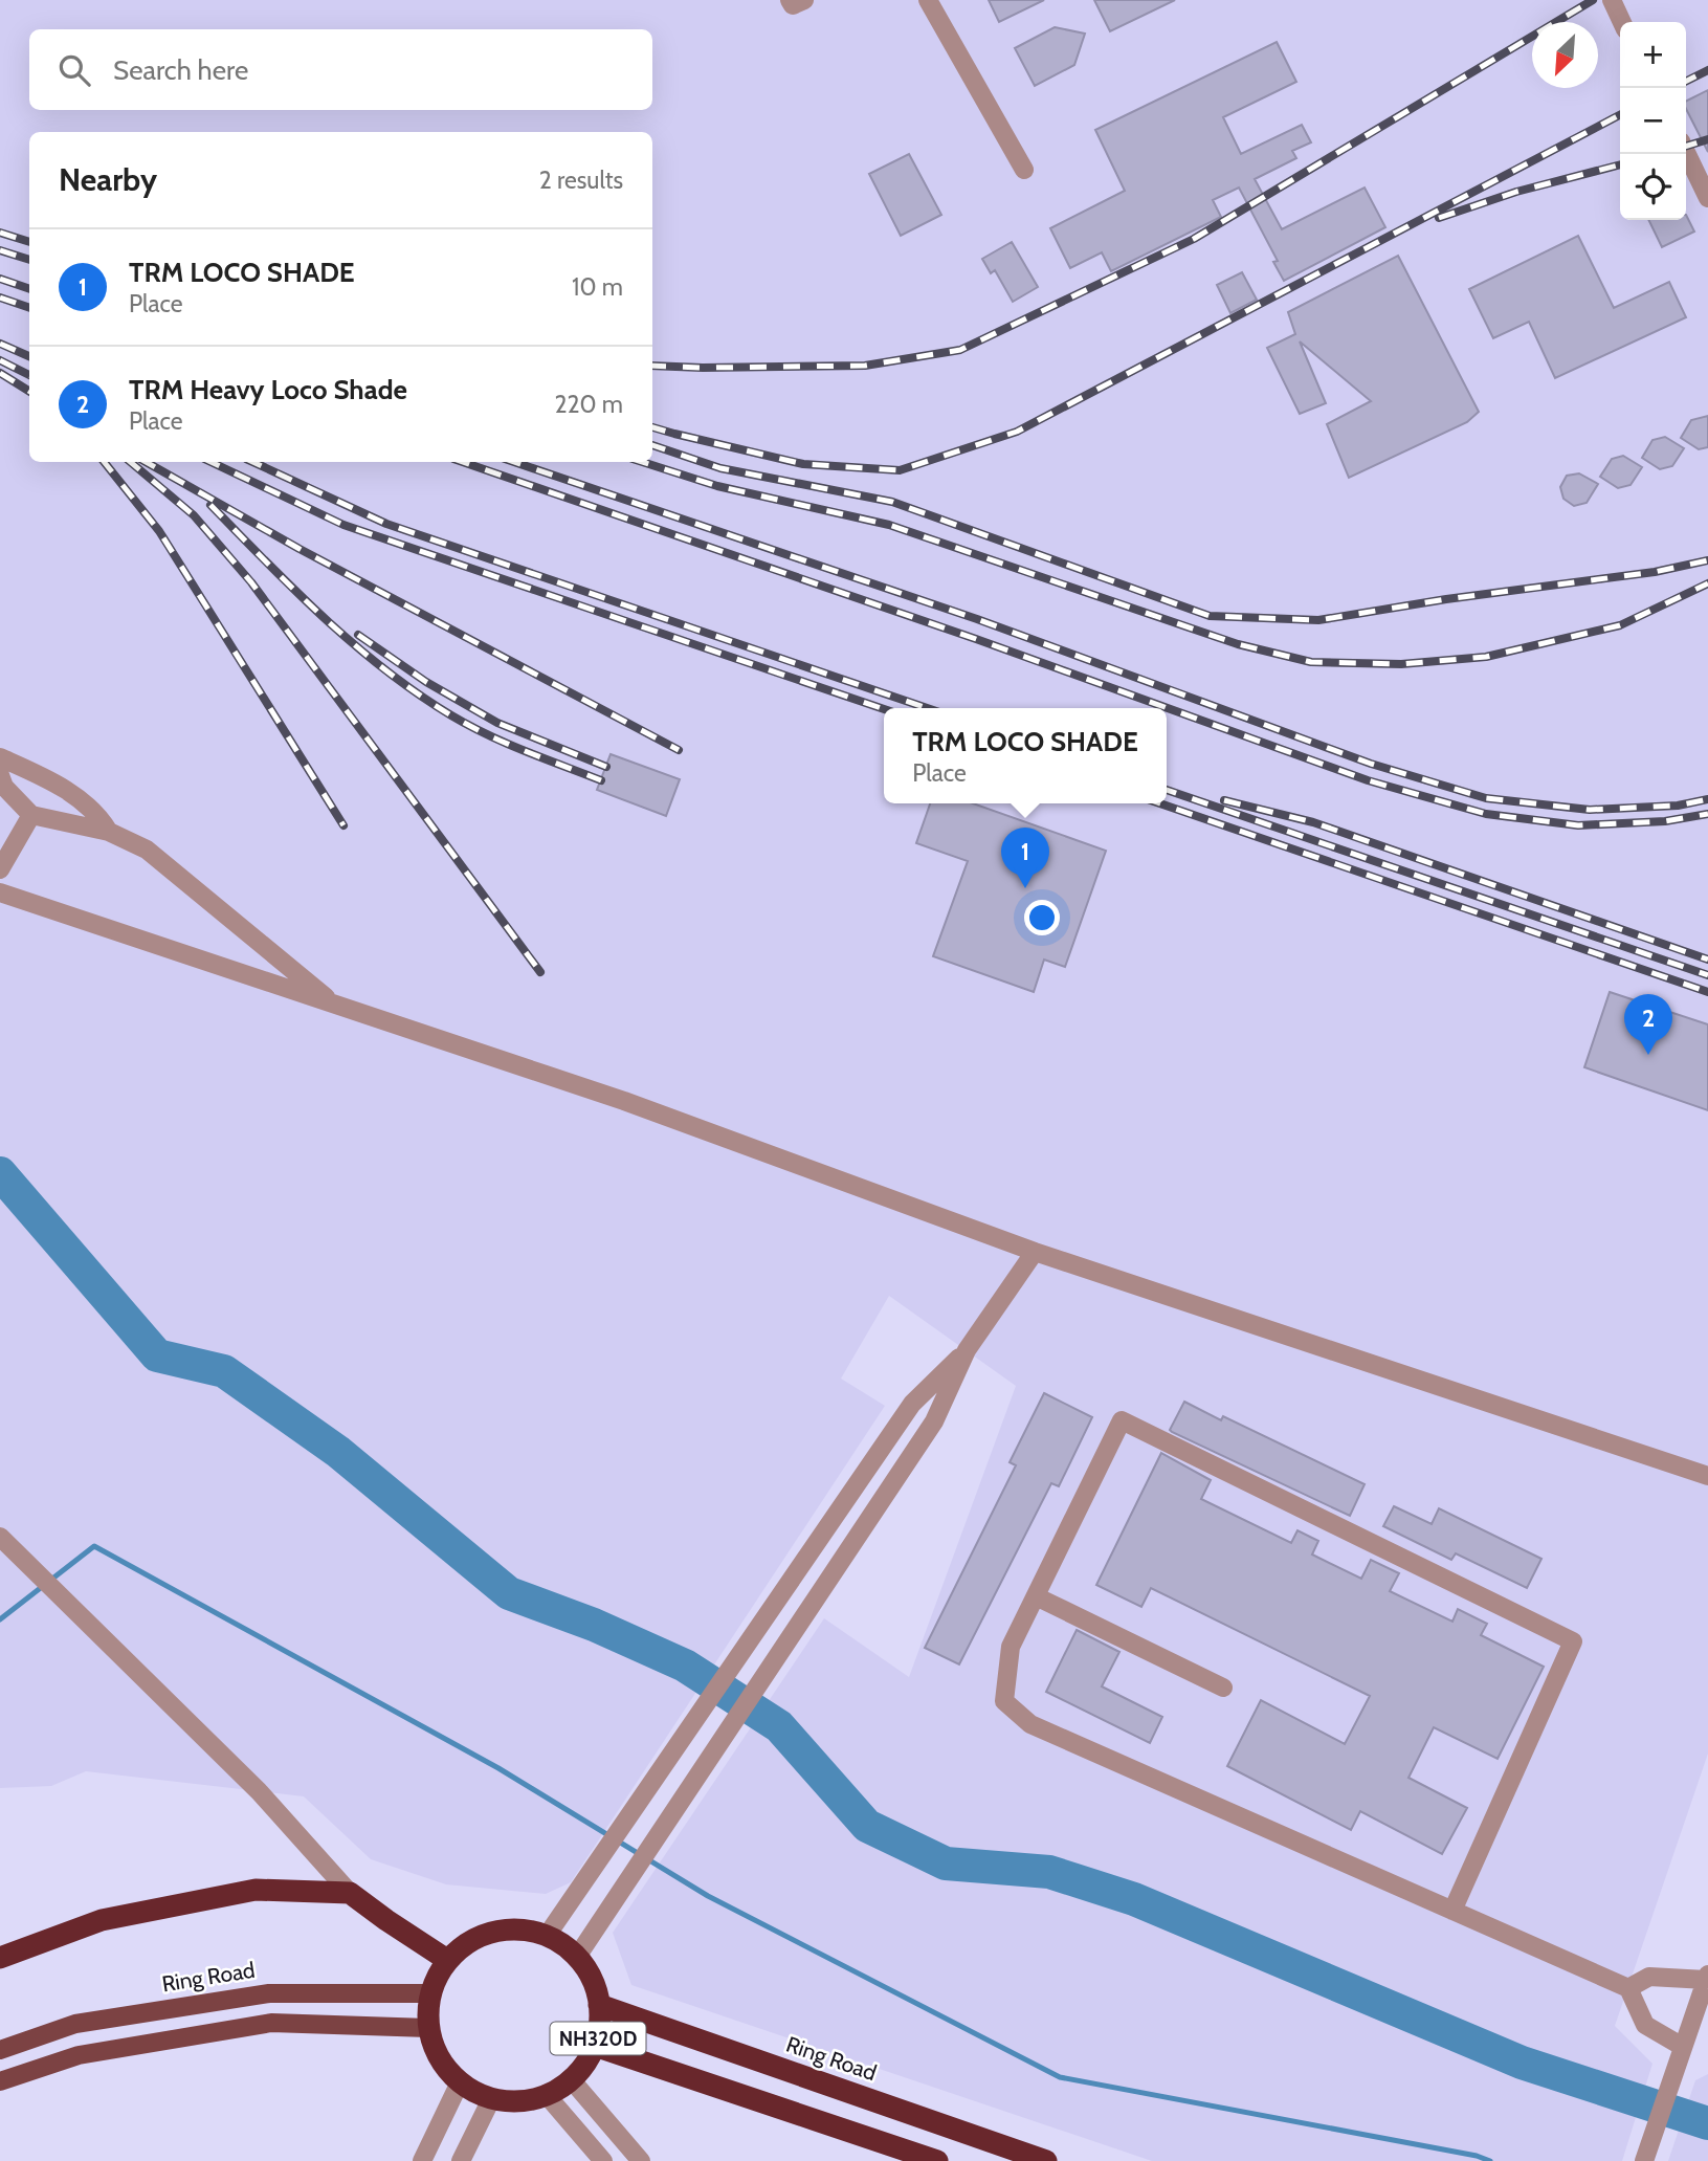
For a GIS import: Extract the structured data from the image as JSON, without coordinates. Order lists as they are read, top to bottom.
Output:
{
  "streets": {
    "highway": ["Ring Road", "NH320D"]
  },
  "crossings": [
    ["Ring Road", "NH320D"]
  ],
  "north": "bottom left",
  "page": {
    "map_buttons": ["+", "−"],
    "search": "Search here",
    "heading": ["Nearby", "2 results"],
    "list": [
      {
        "mark": "1",
        "name": "TRM LOCO SHADE",
        "note": "Place",
        "value": "10 m"
      },
      {
        "mark": "2",
        "name": "TRM Heavy Loco Shade",
        "note": "Place",
        "value": "220 m"
      }
    ],
    "popup": ["TRM LOCO SHADE", "Place"],
    "pins": ["1", "2"]
  }
}
